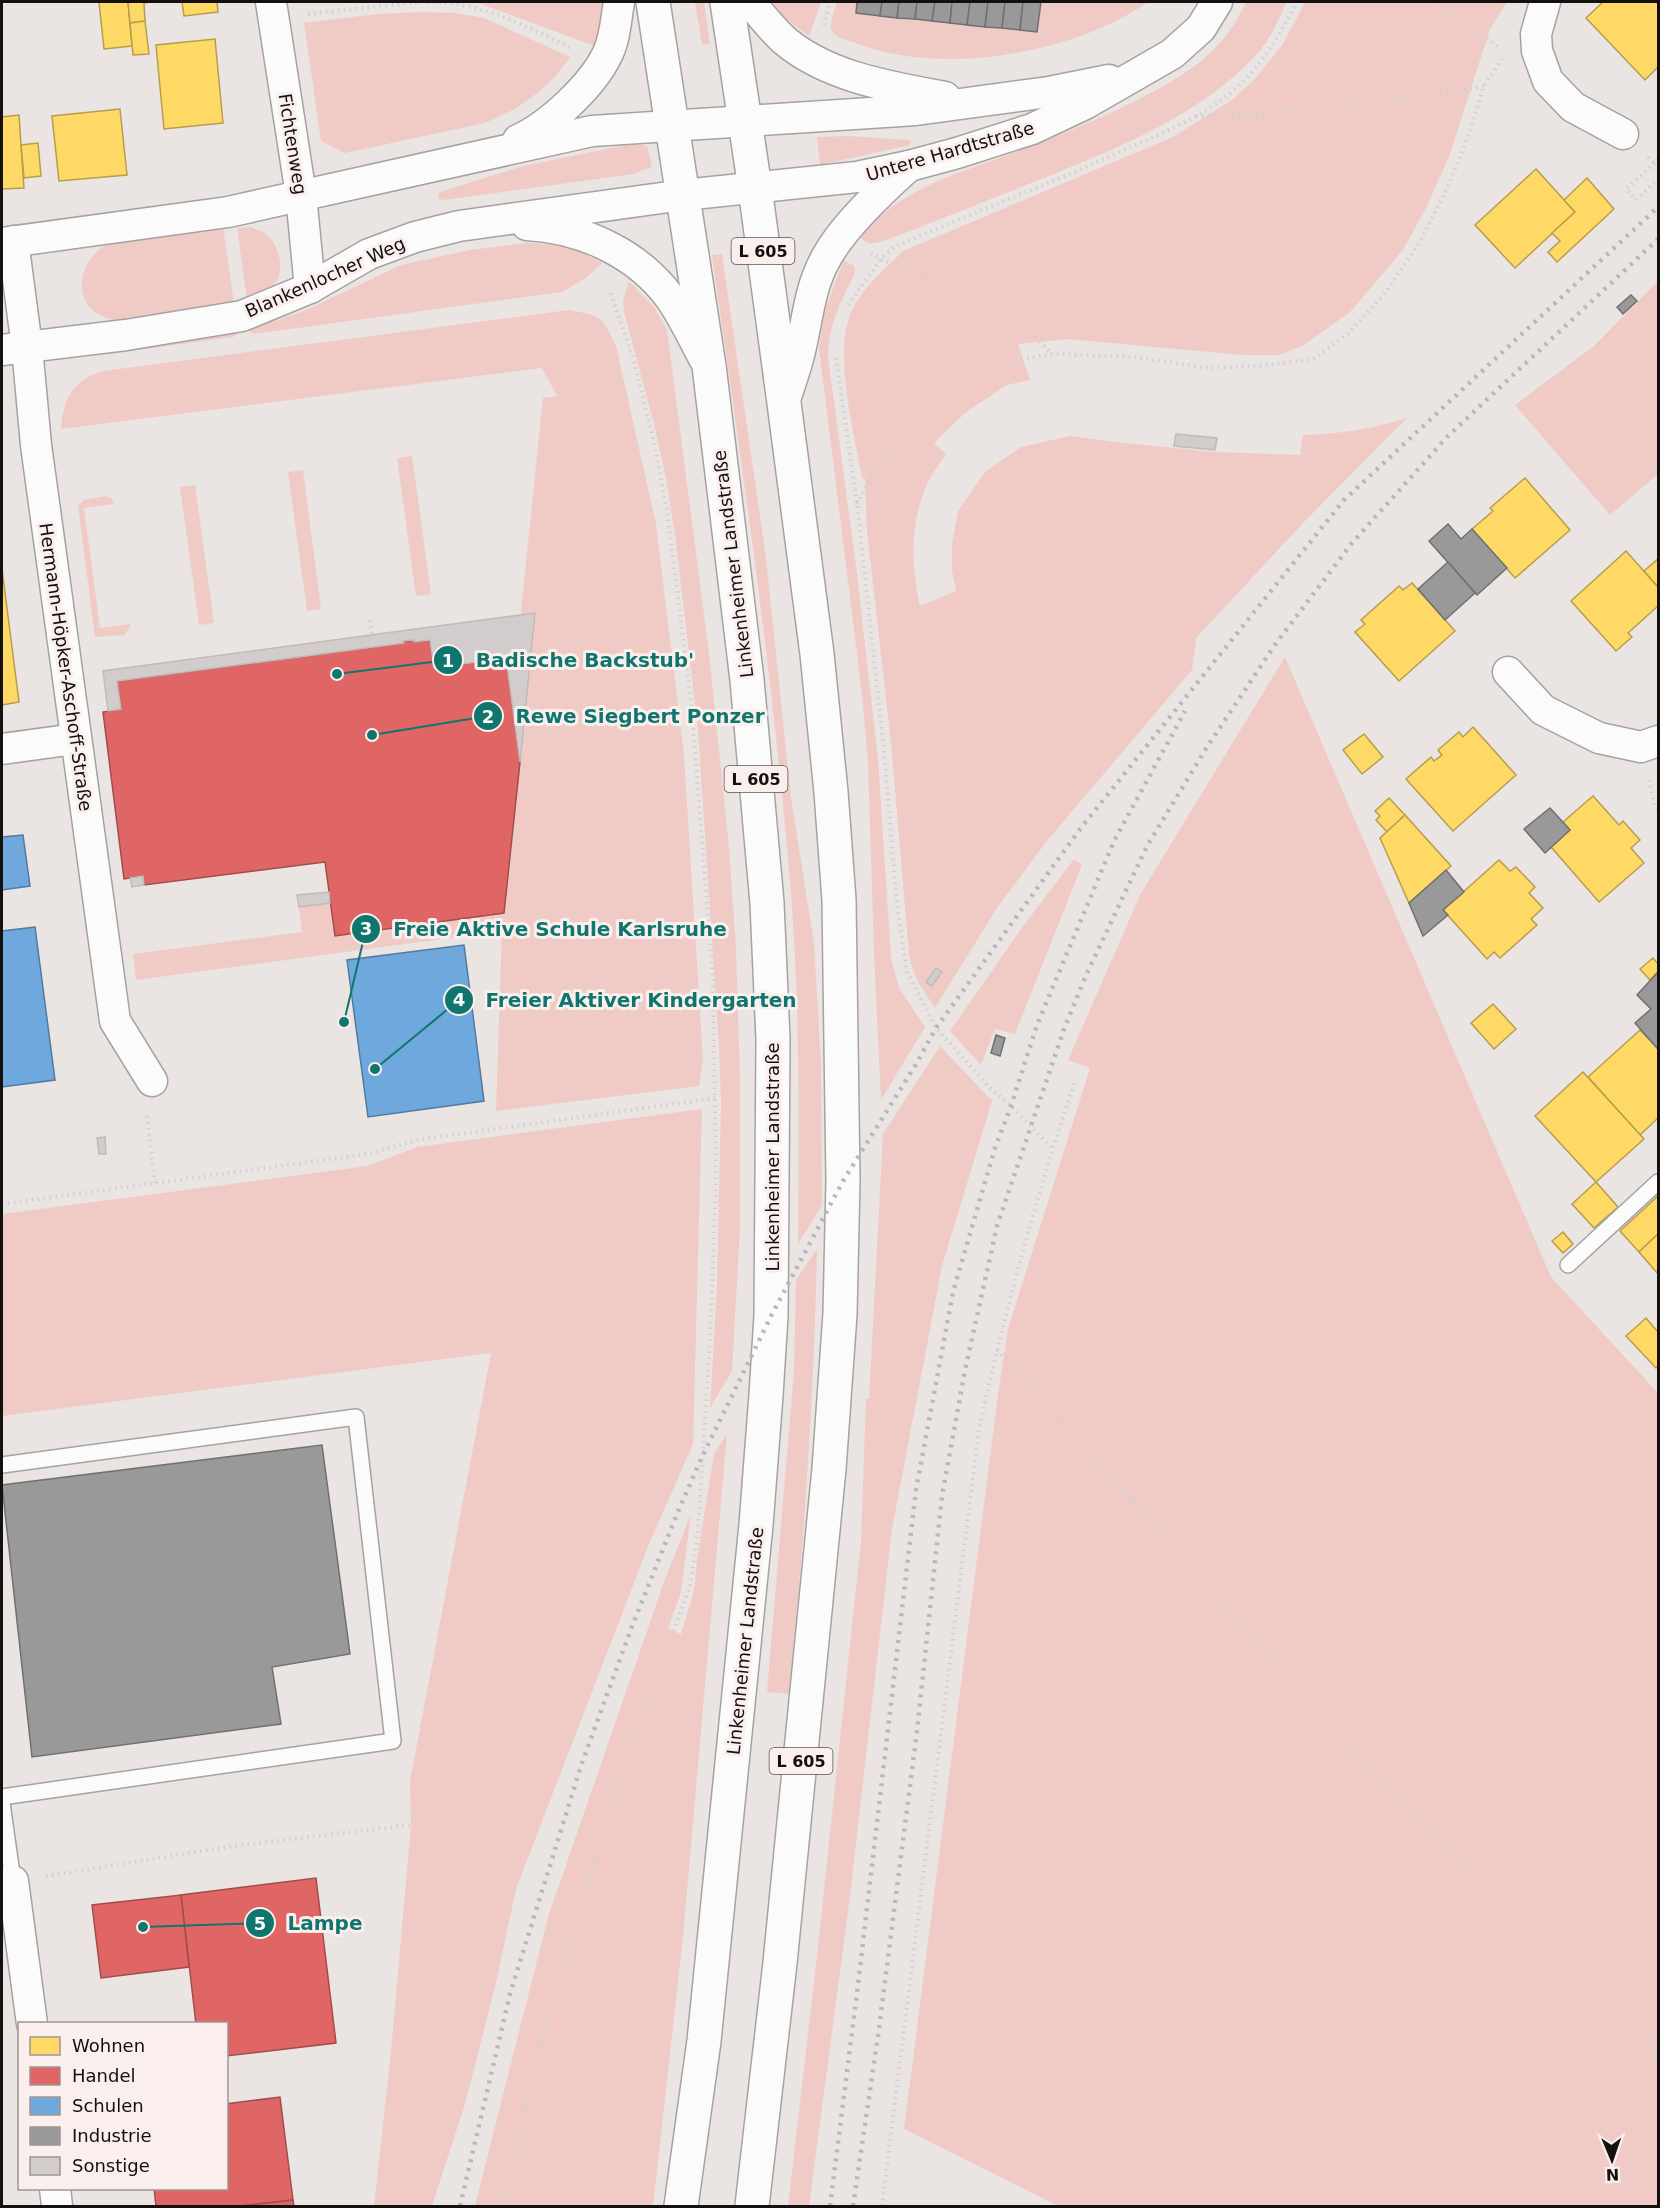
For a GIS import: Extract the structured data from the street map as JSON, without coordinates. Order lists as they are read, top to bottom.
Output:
{
  "streets": {
    "main road": ["L 605", "Linkenheimer Landstraße"],
    "street": [
      "Fichtenweg",
      "Untere Hardtstraße",
      "Blankenlocher Weg",
      "Hermann-Höpker-Aschoff-Straße"
    ]
  },
  "crossings": [
    ["Fichtenweg", "Blankenlocher Weg"],
    ["Untere Hardtstraße", "L 605"],
    ["Untere Hardtstraße", "Blankenlocher Weg"],
    ["L 605", "Blankenlocher Weg"],
    ["Blankenlocher Weg", "Linkenheimer Landstraße"],
    ["Blankenlocher Weg", "Hermann-Höpker-Aschoff-Straße"]
  ],
  "places": [
    "Badische Backstub'",
    "Rewe Siegbert Ponzer",
    "Freie Aktive Schule Karlsruhe",
    "Freier Aktiver Kindergarten",
    "Lampe"
  ],
  "legend": [
    "Wohnen",
    "Handel",
    "Schulen",
    "Industrie",
    "Sonstige"
  ],
  "north": "bottom"
}
